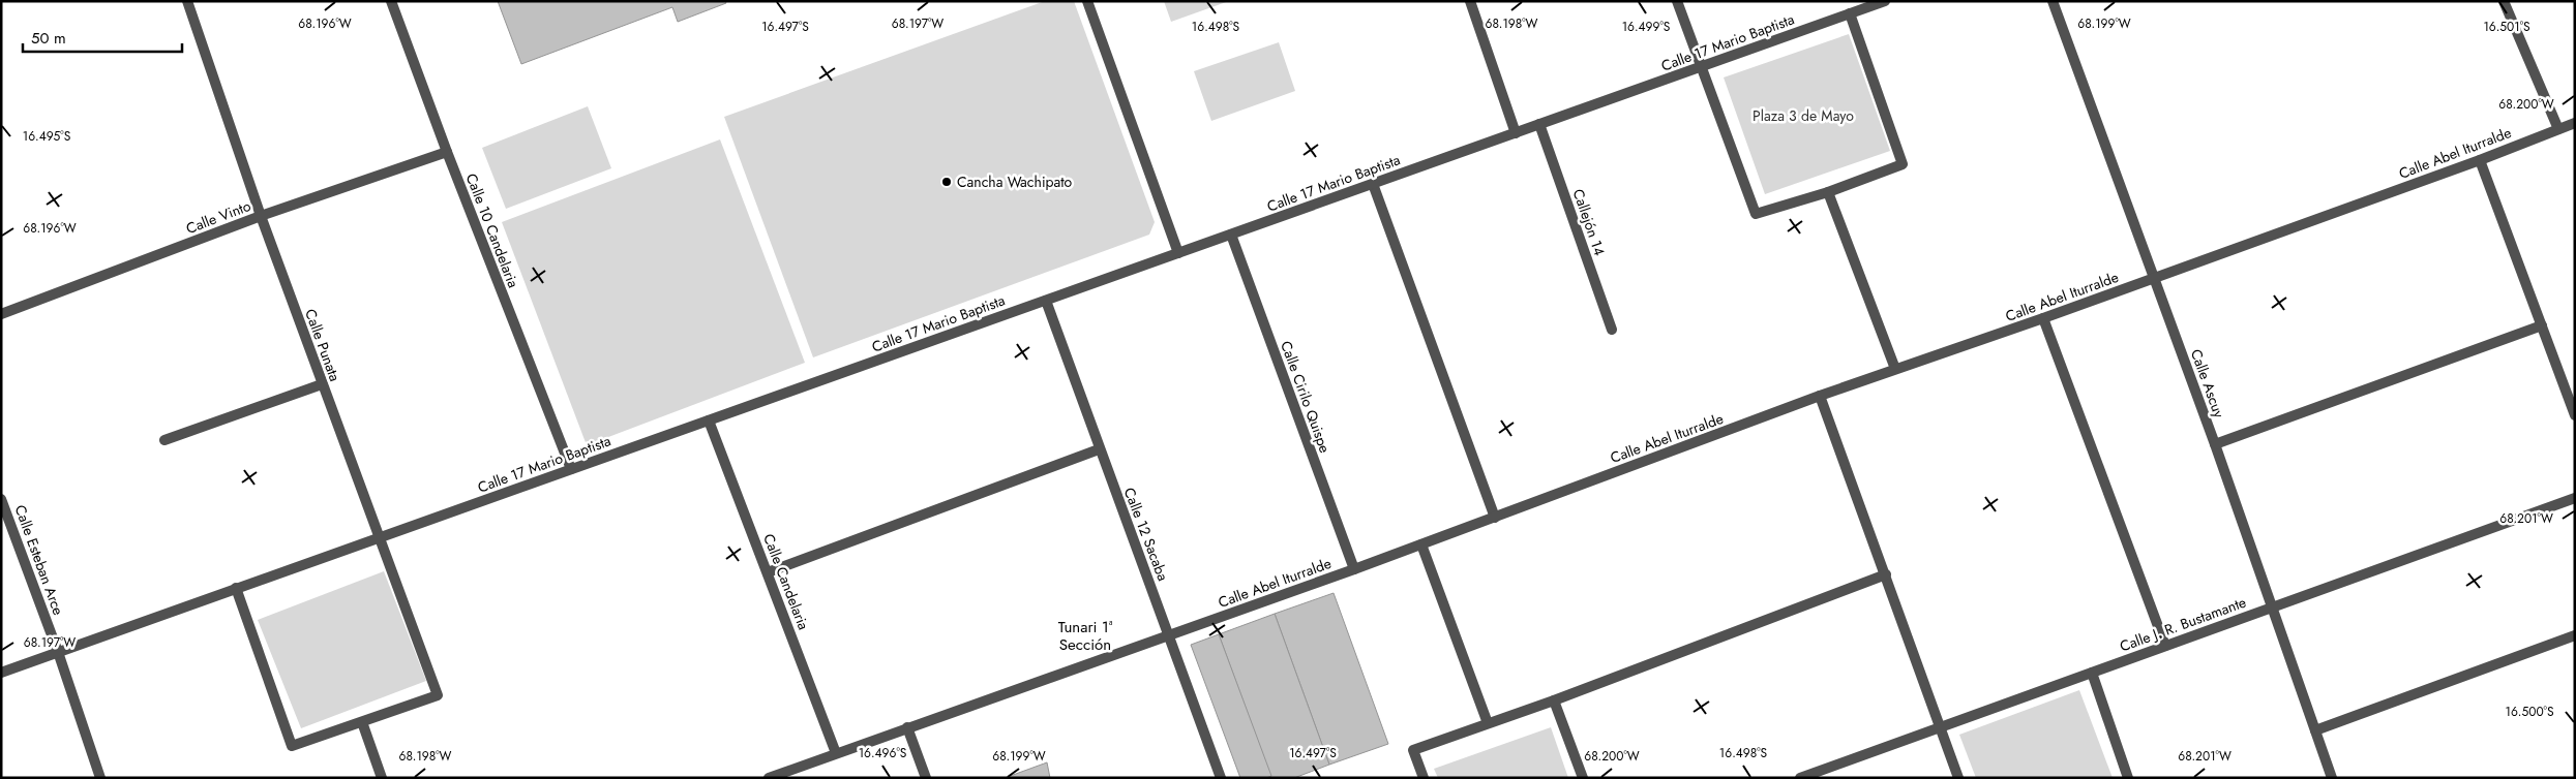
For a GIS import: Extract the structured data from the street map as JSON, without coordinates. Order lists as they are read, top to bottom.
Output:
{
  "streets": {
    "street": [
      "Calle 17 Mario Baptista",
      "Calle Abel Iturralde",
      "Calle Vinto",
      "Callejón 14",
      "Calle 10 Candelaria",
      "Calle Punata",
      "Calle Ascuy",
      "Calle Cirilo Quispe",
      "Calle 12 Sacaba",
      "Calle Esteban Arce",
      "Calle Candelaria",
      "Calle J. R. Bustamante"
    ]
  },
  "crossings": [
    ["Calle 17 Mario Baptista", "Callejón 14"],
    ["Calle 17 Mario Baptista", "Calle 10 Candelaria"],
    ["Calle 17 Mario Baptista", "Calle Punata"],
    ["Calle 17 Mario Baptista", "Calle Cirilo Quispe"],
    ["Calle 17 Mario Baptista", "Calle 12 Sacaba"],
    ["Calle 17 Mario Baptista", "Calle Esteban Arce"],
    ["Calle 17 Mario Baptista", "Calle Candelaria"],
    ["Calle Abel Iturralde", "Calle Ascuy"],
    ["Calle Abel Iturralde", "Calle Cirilo Quispe"],
    ["Calle Abel Iturralde", "Calle 12 Sacaba"],
    ["Calle Abel Iturralde", "Calle Candelaria"],
    ["Calle Vinto", "Calle 10 Candelaria"],
    ["Calle Vinto", "Calle Punata"],
    ["Calle Ascuy", "Calle J. R. Bustamante"]
  ],
  "districts": ["Tunari 1ª Sección"],
  "parks": ["Plaza 3 de Mayo"],
  "places": ["Cancha Wachipato"],
  "scale_bar": "50 m",
  "coordinates": [
    "68.196°W",
    "68.197°W",
    "68.198°W",
    "68.199°W",
    "16.501°S",
    "16.498°S",
    "16.499°S",
    "16.497°S",
    "68.200°W",
    "16.495°S",
    "68.201°W",
    "16.500°S",
    "16.496°S"
  ]
}
